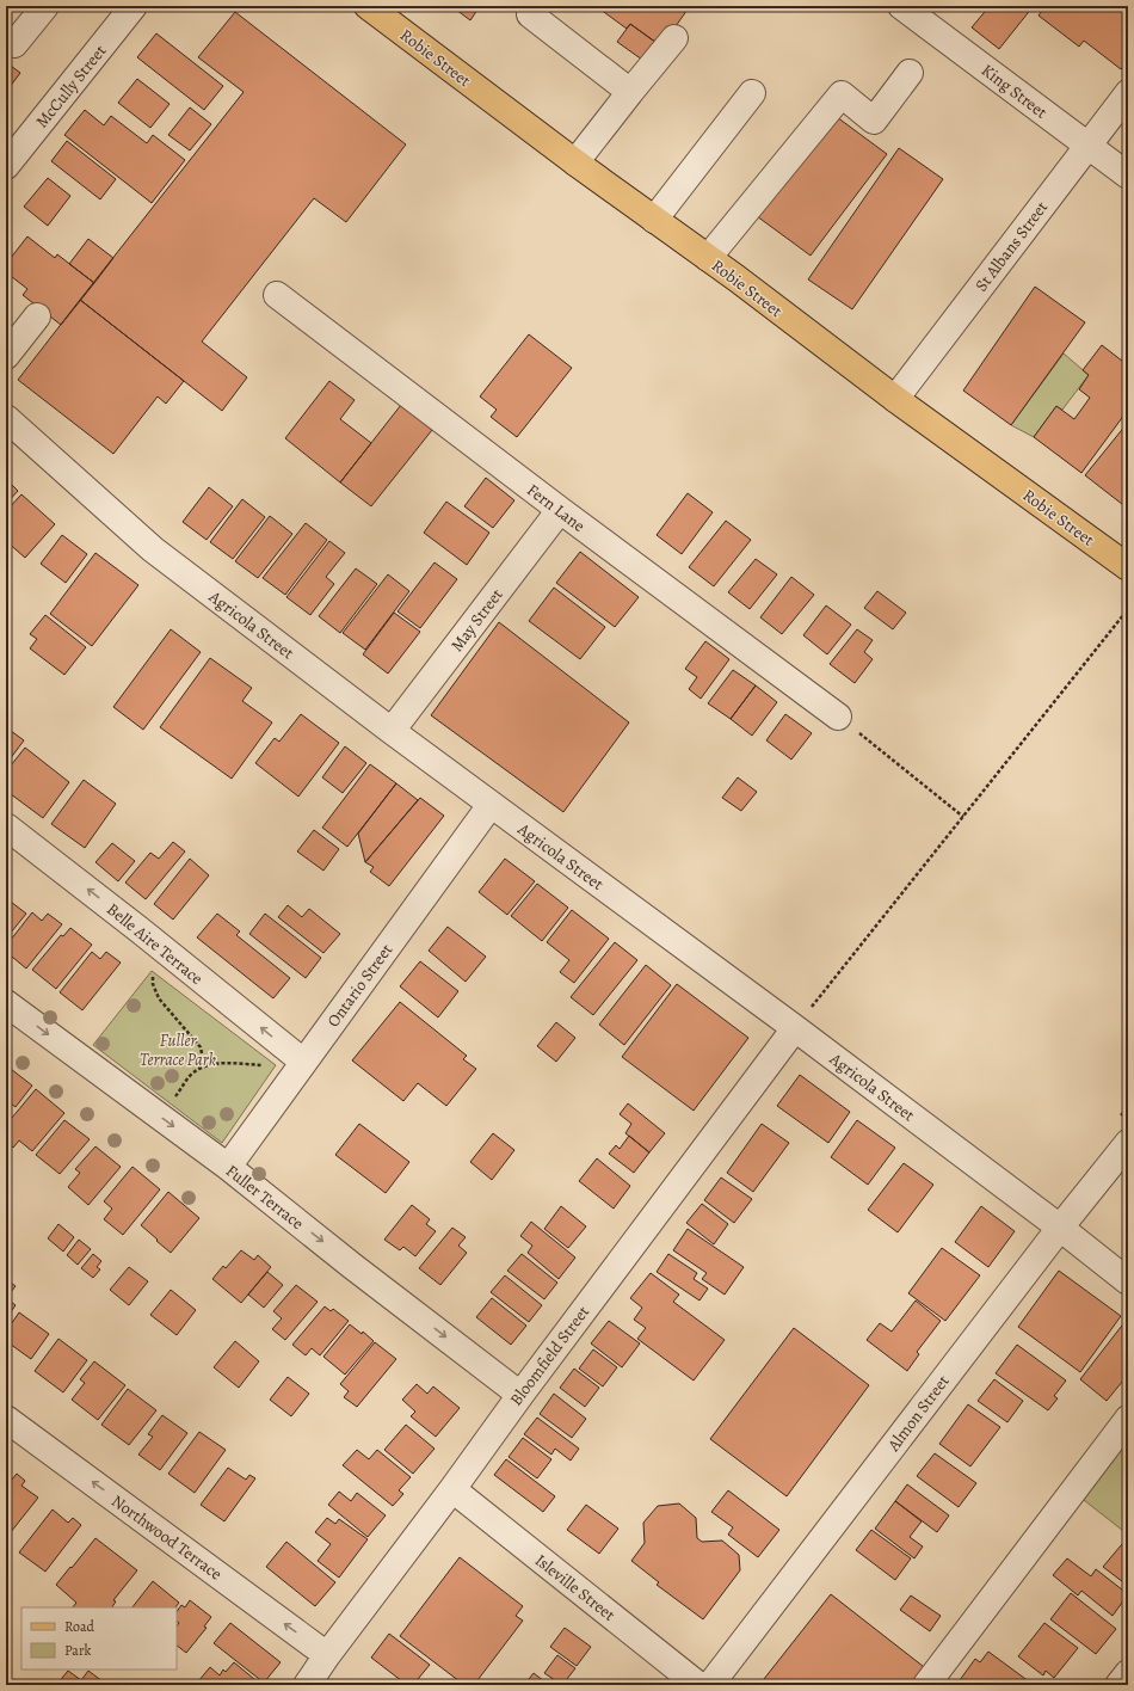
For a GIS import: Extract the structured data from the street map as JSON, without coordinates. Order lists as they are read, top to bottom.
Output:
{
  "streets": {
    "main road": ["Robie Street"],
    "street": [
      "McCully Street",
      "King Street",
      "St Albans Street",
      "Fern Lane",
      "May Street",
      "Agricola Street",
      "Belle Aire Terrace",
      "Ontario Street",
      "Fuller Terrace",
      "Bloomfield Street",
      "Almon Street",
      "Northwood Terrace",
      "Isleville Street"
    ]
  },
  "crossings": [
    ["Robie Street", "St Albans Street"],
    ["King Street", "St Albans Street"],
    ["Fern Lane", "May Street"],
    ["May Street", "Agricola Street"],
    ["Agricola Street", "Ontario Street"],
    ["Agricola Street", "Bloomfield Street"],
    ["Agricola Street", "Almon Street"],
    ["Belle Aire Terrace", "Ontario Street"],
    ["Ontario Street", "Fuller Terrace"],
    ["Fuller Terrace", "Bloomfield Street"],
    ["Bloomfield Street", "Northwood Terrace"],
    ["Bloomfield Street", "Isleville Street"]
  ],
  "one_way": ["Belle Aire Terrace", "Fuller Terrace", "Northwood Terrace"],
  "parks": ["Fuller Terrace Park"],
  "legend": ["Road", "Park"]
}
